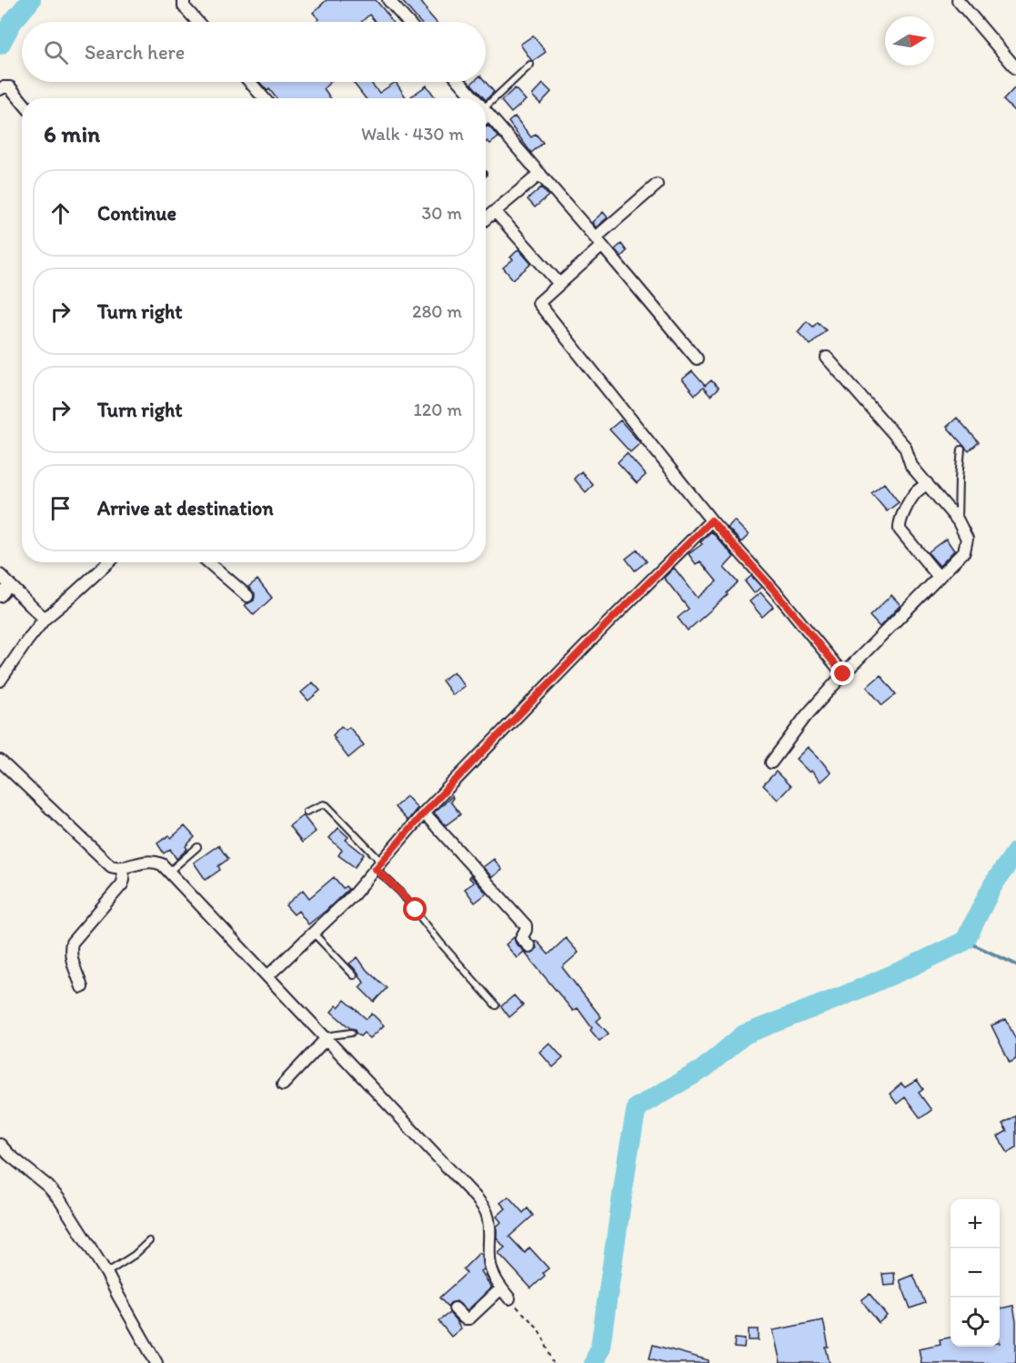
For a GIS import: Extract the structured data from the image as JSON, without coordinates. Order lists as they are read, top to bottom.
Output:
{
  "north": "right",
  "page": {
    "search": "Search here",
    "heading": ["6 min", "Walk · 430 m"],
    "list": [
      ["Continue", "30 m"],
      ["Turn right", "280 m"],
      ["Turn right", "120 m"],
      "Arrive at destination"
    ],
    "map_buttons": ["+", "−"]
  }
}
